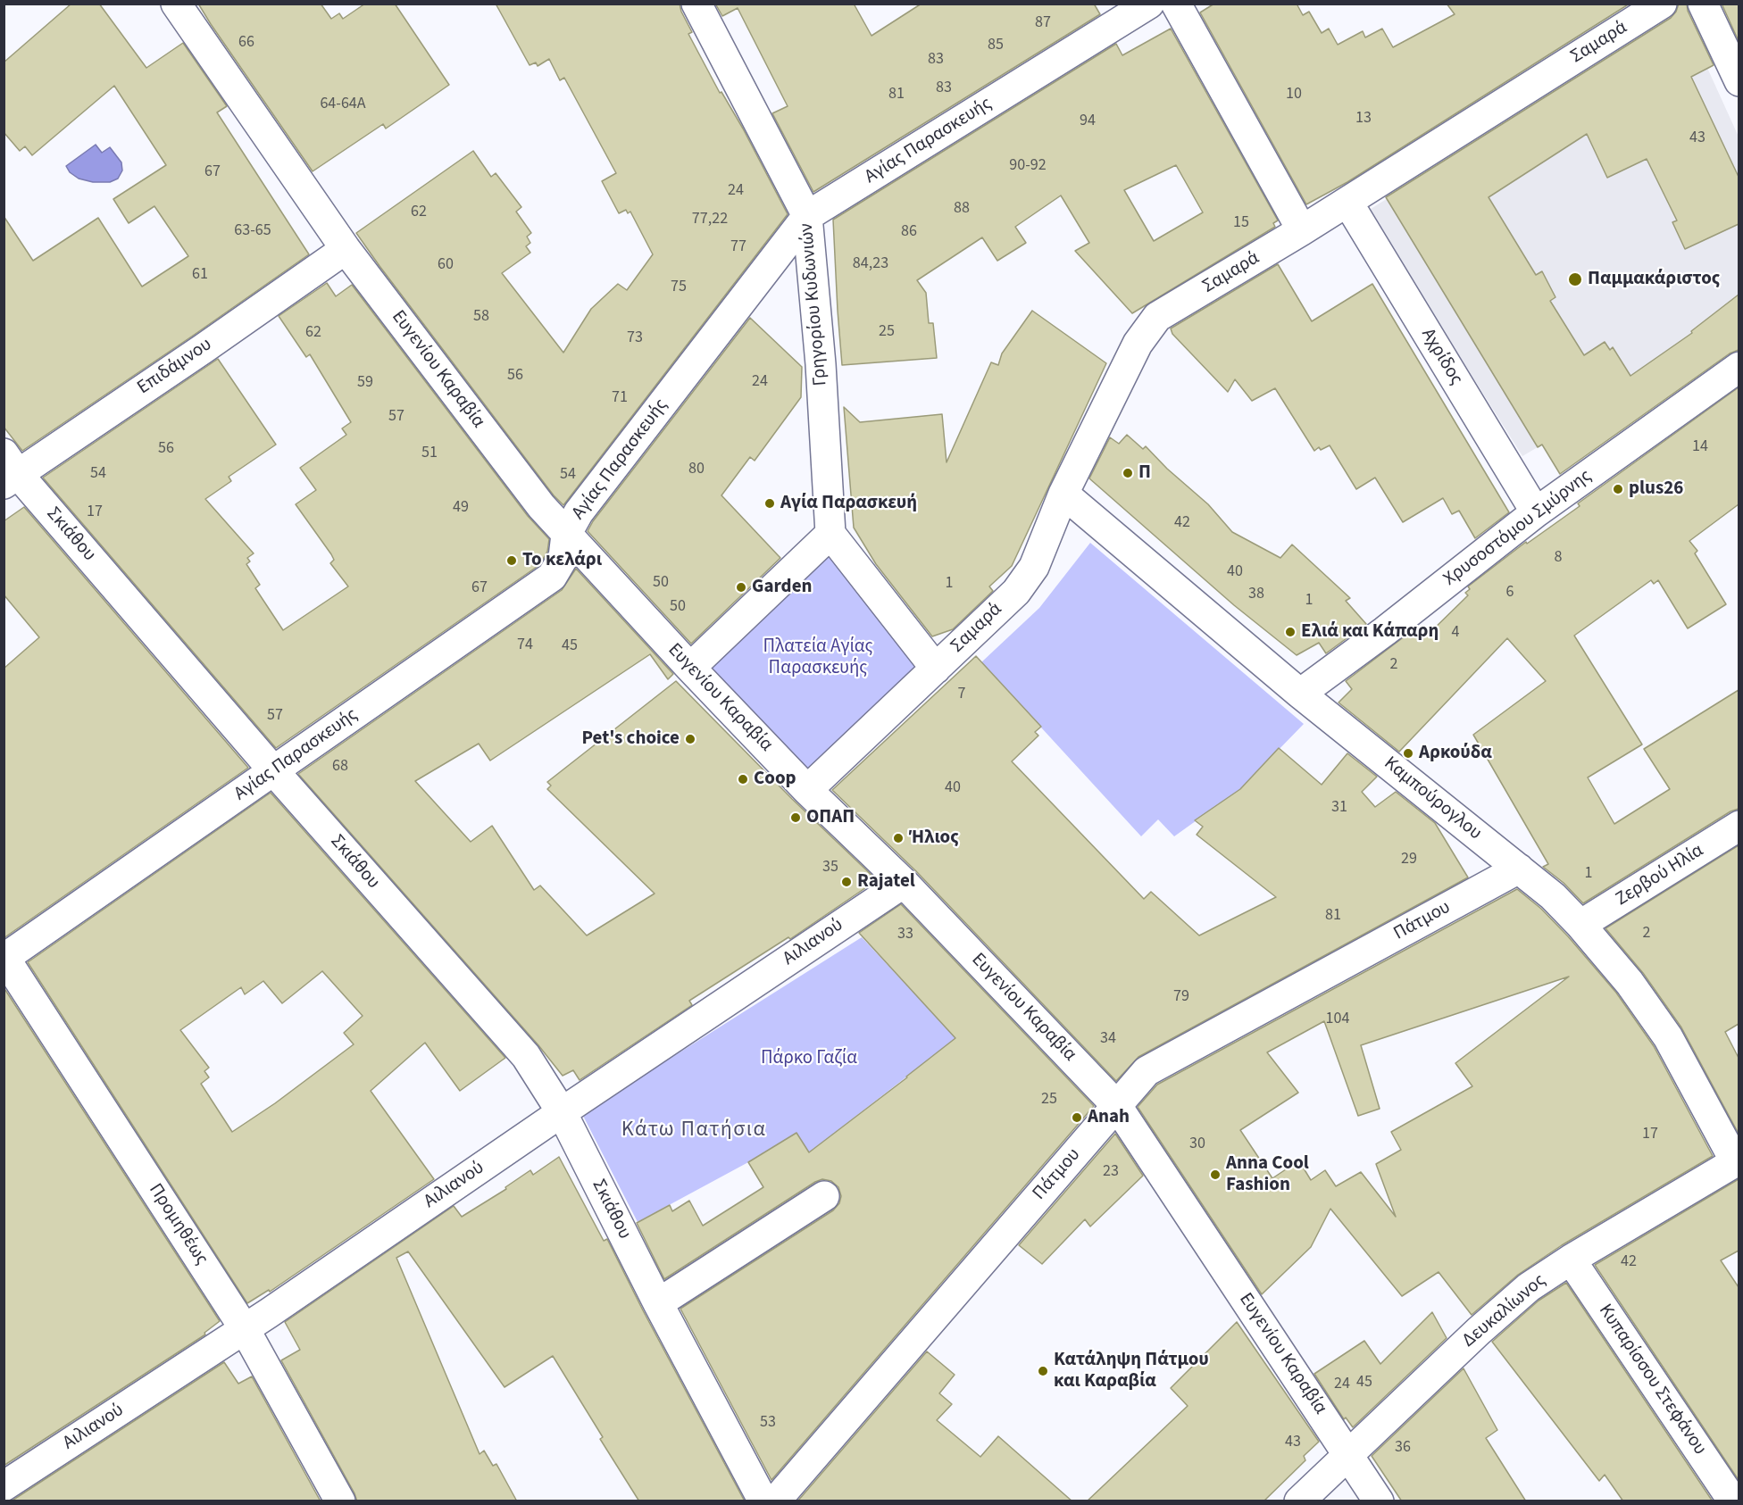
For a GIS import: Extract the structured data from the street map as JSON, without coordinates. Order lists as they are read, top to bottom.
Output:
{
  "streets": {
    "street": [
      "Σαμαρά",
      "Αγίας Παρασκευής",
      "Γρηγορίου Κυδωνιών",
      "Αχρίδος",
      "Επιδάμνου",
      "Ευγενίου Καραβία",
      "Χρυσοστόμου Σμύρνης",
      "Σκιάθου",
      "Καμπούρογλου",
      "Ζερβού Ηλία",
      "Πάτμου",
      "Αιλιανού",
      "Προμηθέως",
      "Δευκαλίωνος",
      "Κυπαρίσσου Στεφάνου"
    ]
  },
  "crossings": [
    ["Σαμαρά", "Αχρίδος"],
    ["Σαμαρά", "Ευγενίου Καραβία"],
    ["Σαμαρά", "Καμπούρογλου"],
    ["Αγίας Παρασκευής", "Γρηγορίου Κυδωνιών"],
    ["Αγίας Παρασκευής", "Ευγενίου Καραβία"],
    ["Αγίας Παρασκευής", "Σκιάθου"],
    ["Αγίας Παρασκευής", "Προμηθέως"],
    ["Αχρίδος", "Χρυσοστόμου Σμύρνης"],
    ["Επιδάμνου", "Ευγενίου Καραβία"],
    ["Επιδάμνου", "Σκιάθου"],
    ["Ευγενίου Καραβία", "Πάτμου"],
    ["Ευγενίου Καραβία", "Αιλιανού"],
    ["Ευγενίου Καραβία", "Δευκαλίωνος"],
    ["Χρυσοστόμου Σμύρνης", "Καμπούρογλου"],
    ["Σκιάθου", "Αιλιανού"],
    ["Καμπούρογλου", "Ζερβού Ηλία"],
    ["Καμπούρογλου", "Πάτμου"],
    ["Καμπούρογλου", "Δευκαλίωνος"],
    ["Αιλιανού", "Προμηθέως"],
    ["Δευκαλίωνος", "Κυπαρίσσου Στεφάνου"]
  ],
  "districts": ["Κάτω Πατήσια"],
  "parks": ["Πλατεία Αγίας Παρασκευής", "Πάρκο Γαζία"],
  "places": [
    "Παμμακάριστος",
    "Π",
    "plus26",
    "Αγία Παρασκευή",
    "Το κελάρι",
    "Garden",
    "Ελιά και Κάπαρη",
    "Pet's choice",
    "Αρκούδα",
    "Coop",
    "ΟΠΑΠ",
    "Ήλιος",
    "Rajatel",
    "Anah",
    "Anna Cool Fashion",
    "Κατάληψη Πάτμου και Καραβία"
  ],
  "house_numbers": [
    "87",
    "66",
    "85",
    "83",
    "83",
    "81",
    "10",
    "64-64A",
    "13",
    "94",
    "43",
    "90-92",
    "67",
    "24",
    "88",
    "62",
    "77,22",
    "15",
    "63-65",
    "86",
    "77",
    "84,23",
    "60",
    "61",
    "75",
    "58",
    "25",
    "62",
    "73",
    "56",
    "24",
    "59",
    "71",
    "57",
    "14",
    "56",
    "51",
    "80",
    "54",
    "54",
    "49",
    "17",
    "42",
    "8",
    "40",
    "50",
    "1",
    "67",
    "6",
    "38",
    "1",
    "50",
    "4",
    "74",
    "45",
    "2",
    "7",
    "57",
    "68",
    "40",
    "31",
    "29",
    "35",
    "1",
    "81",
    "2",
    "33",
    "79",
    "104",
    "34",
    "25",
    "17",
    "30",
    "23",
    "42",
    "45",
    "24",
    "53",
    "43",
    "36"
  ]
}
